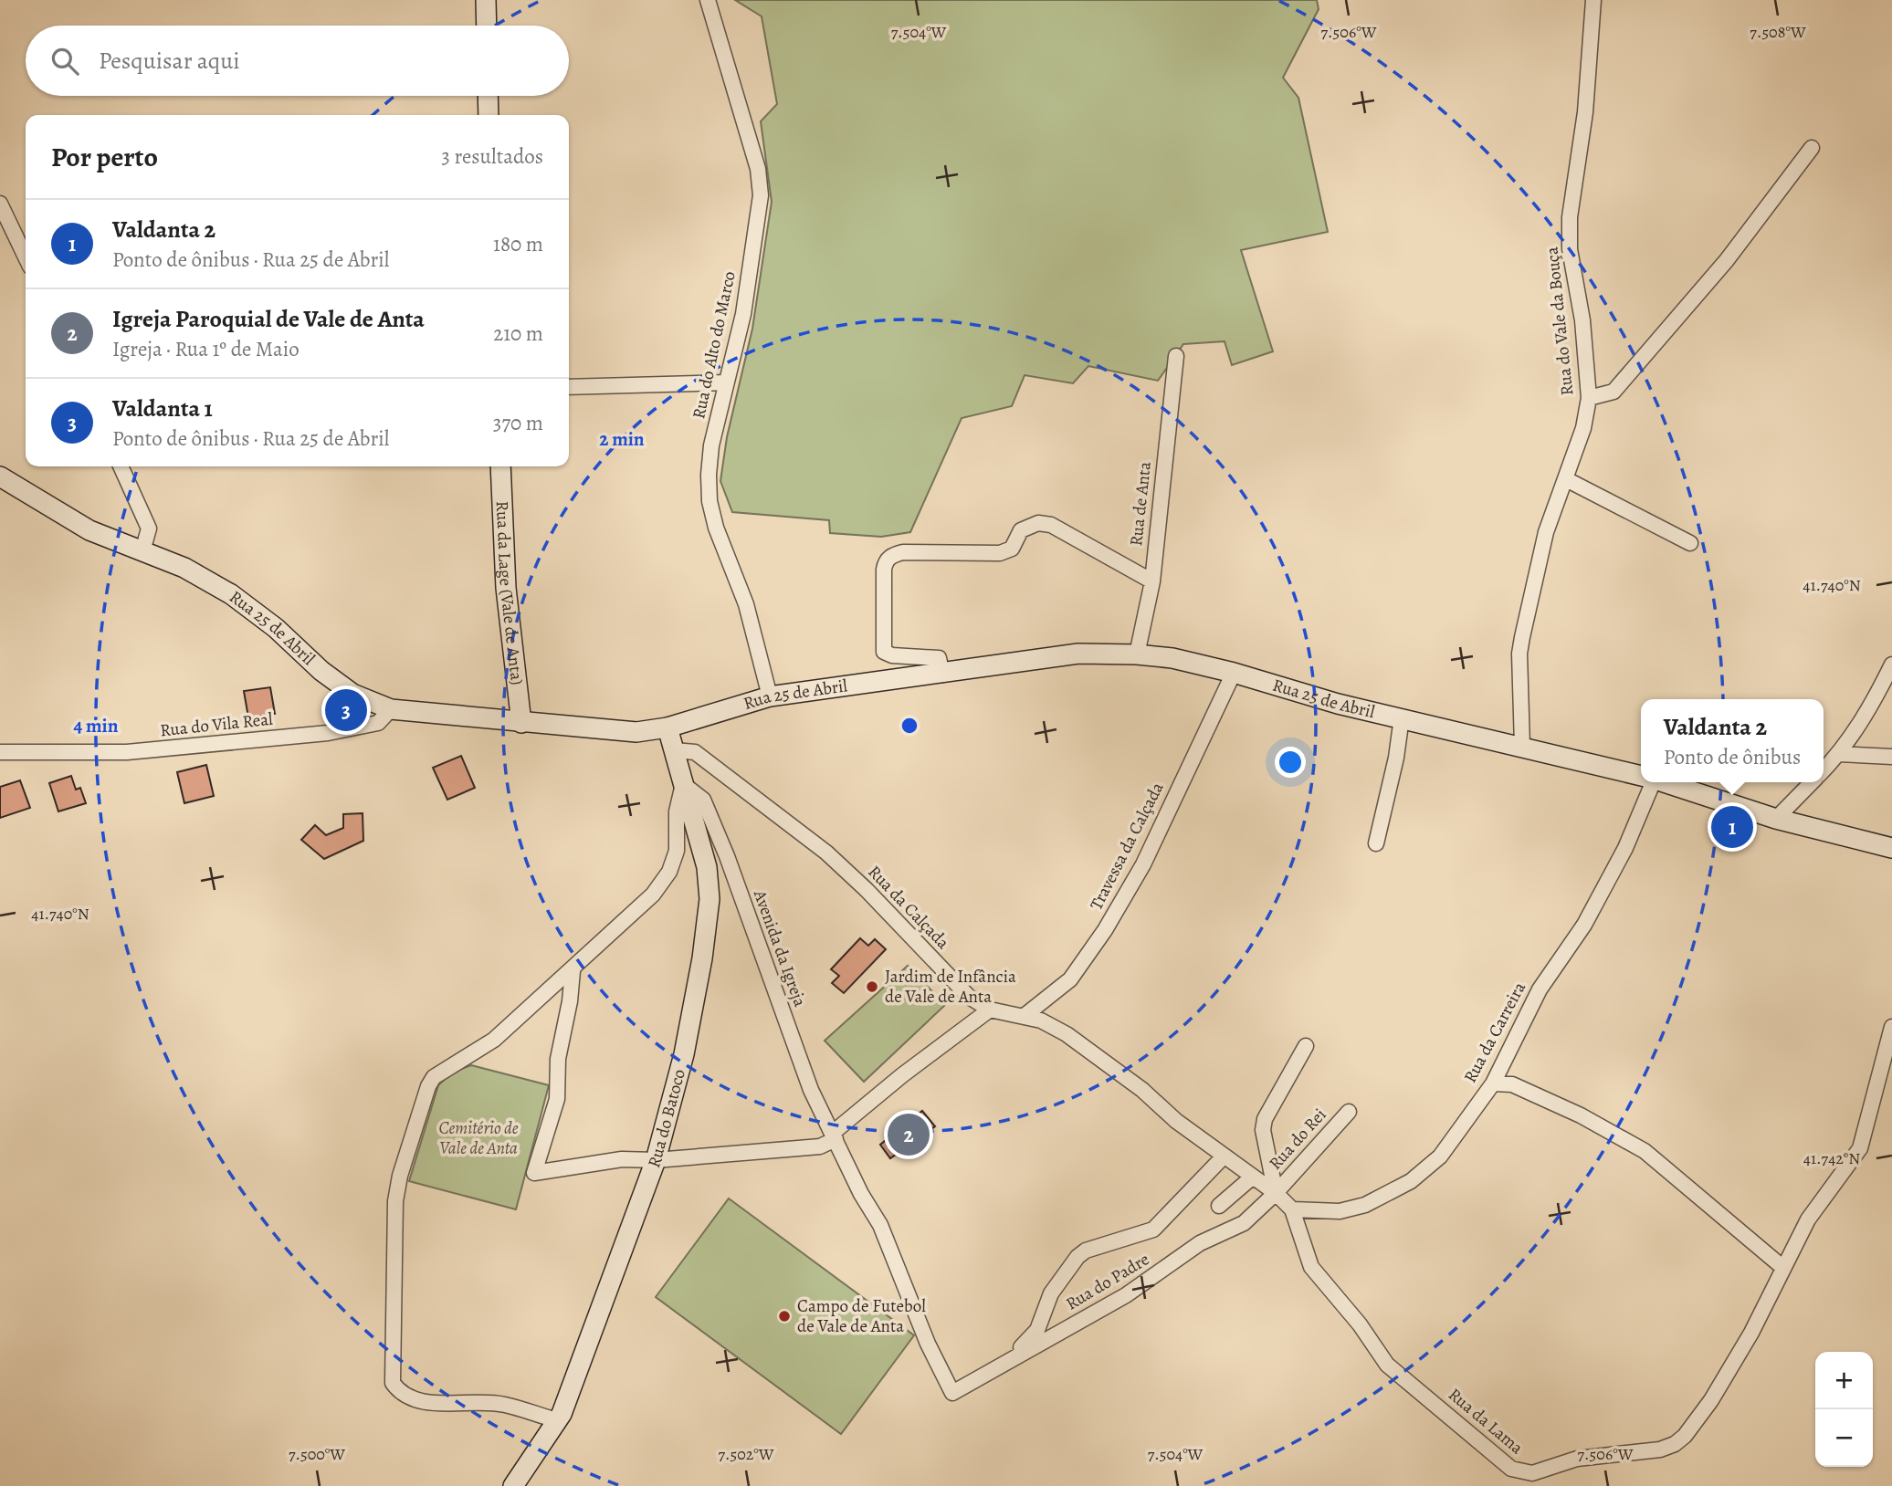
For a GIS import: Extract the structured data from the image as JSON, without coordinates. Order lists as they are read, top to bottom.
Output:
{
  "streets": {
    "main road": ["Rua da Lage (Vale de Anta)", "Rua 25 de Abril", "Rua do Batoco"],
    "street": [
      "Rua do Vale da Bouça",
      "Rua do Alto do Marco",
      "Rua de Anta",
      "Rua do Vila Real",
      "Travessa da Calçada",
      "Rua da Calçada",
      "Avenida da Igreja",
      "Rua da Carreira",
      "Rua do Rei",
      "Rua do Padre",
      "Rua da Lama"
    ]
  },
  "crossings": [
    ["Rua do Vale da Bouça", "Rua 25 de Abril"],
    ["Rua do Alto do Marco", "Rua 25 de Abril"],
    ["Rua de Anta", "Rua 25 de Abril"],
    ["Rua da Lage (Vale de Anta)", "Rua 25 de Abril"],
    ["Rua 25 de Abril", "Rua do Vila Real"],
    ["Rua 25 de Abril", "Travessa da Calçada"],
    ["Rua 25 de Abril", "Rua do Batoco"],
    ["Travessa da Calçada", "Rua da Calçada"],
    ["Rua da Calçada", "Rua da Carreira"],
    ["Rua da Calçada", "Rua do Batoco"],
    ["Rua da Calçada", "Rua do Rei"],
    ["Rua da Calçada", "Rua do Padre"],
    ["Rua da Calçada", "Rua da Lama"],
    ["Avenida da Igreja", "Rua do Batoco"],
    ["Avenida da Igreja", "Rua do Padre"],
    ["Rua da Carreira", "Rua da Lama"],
    ["Rua do Rei", "Rua do Padre"]
  ],
  "parks": ["Cemitério de Vale de Anta"],
  "places": ["Jardim de Infância de Vale de Anta", "Campo de Futebol de Vale de Anta"],
  "page": {
    "search": "Pesquisar aqui",
    "heading": ["Por perto", "3 resultados"],
    "list": [
      {
        "mark": "1",
        "name": "Valdanta 2",
        "note": "Ponto de ônibus · Rua 25 de Abril",
        "value": "180 m"
      },
      {
        "mark": "2",
        "name": "Igreja Paroquial de Vale de Anta",
        "note": "Igreja · Rua 1º de Maio",
        "value": "210 m"
      },
      {
        "mark": "3",
        "name": "Valdanta 1",
        "note": "Ponto de ônibus · Rua 25 de Abril",
        "value": "370 m"
      }
    ],
    "pins": ["3", "1", "2"],
    "popup": ["Valdanta 2", "Ponto de ônibus"],
    "map_buttons": ["+", "−"]
  },
  "coordinates": [
    "7.508°W",
    "7.504°W",
    "7.506°W",
    "41.740°N",
    "41.742°N",
    "7.500°W",
    "7.502°W"
  ],
  "rings": ["2 min", "4 min"]
}
